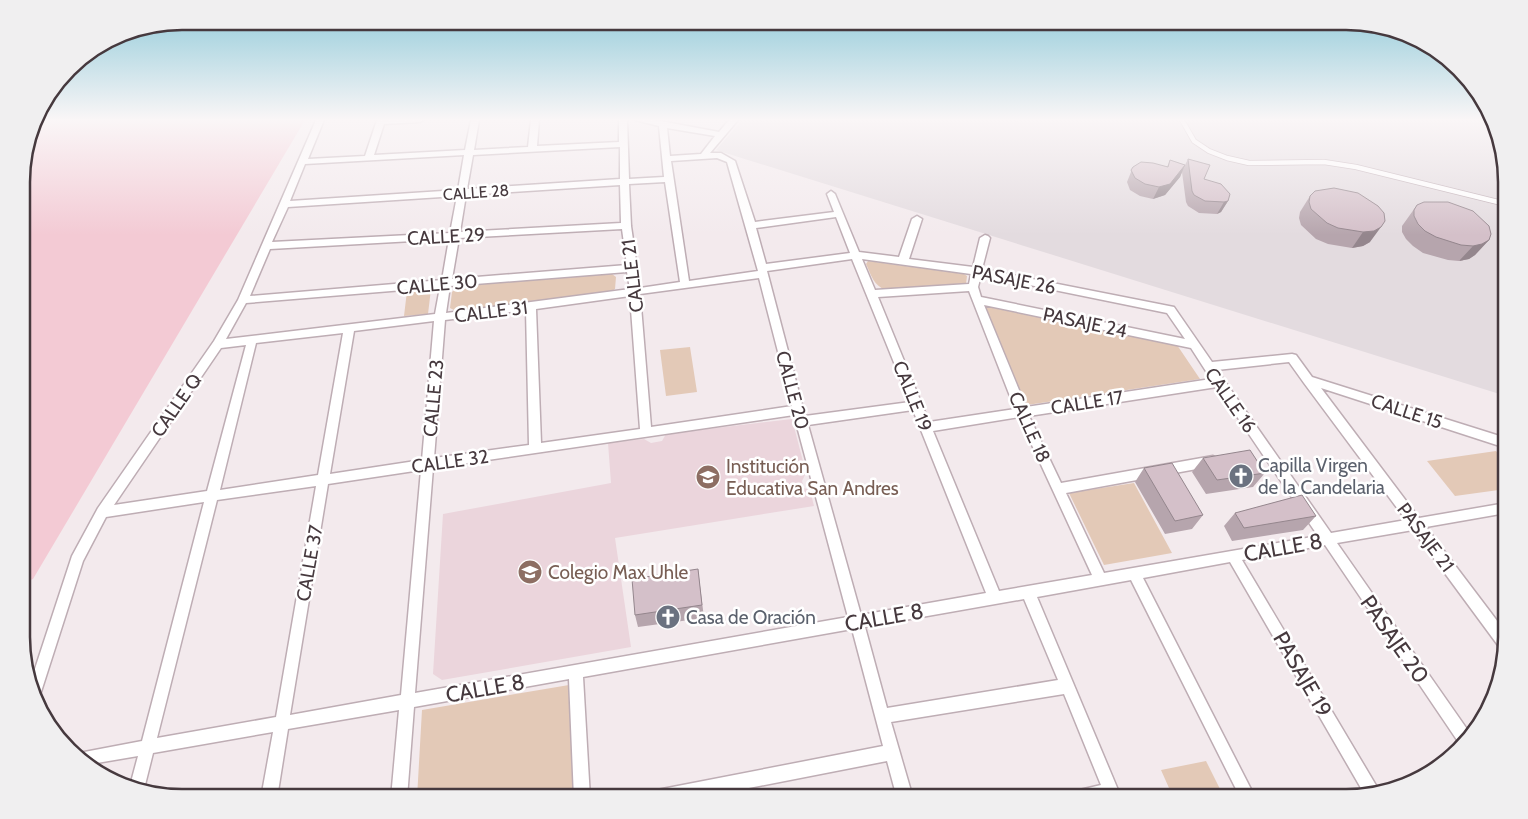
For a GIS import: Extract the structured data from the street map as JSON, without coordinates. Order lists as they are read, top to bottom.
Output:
{
  "streets": {
    "street": [
      "CALLE 28",
      "CALLE 29",
      "CALLE 21",
      "PASAJE 26",
      "CALLE 30",
      "CALLE 31",
      "PASAJE 24",
      "CALLE 20",
      "CALLE 19",
      "CALLE 23",
      "CALLE 16",
      "CALLE 17",
      "CALLE Q",
      "CALLE 15",
      "CALLE 18",
      "CALLE 32",
      "PASAJE 21",
      "CALLE 8",
      "CALLE 37",
      "PASAJE 20",
      "PASAJE 19"
    ]
  },
  "crossings": [
    ["CALLE 28", "CALLE 21"],
    ["CALLE 28", "CALLE 23"],
    ["CALLE 28", "CALLE Q"],
    ["CALLE 29", "CALLE 21"],
    ["CALLE 29", "CALLE 23"],
    ["CALLE 29", "CALLE Q"],
    ["CALLE 21", "CALLE 30"],
    ["CALLE 21", "CALLE 31"],
    ["CALLE 21", "CALLE 32"],
    ["PASAJE 26", "CALLE 31"],
    ["PASAJE 26", "CALLE 20"],
    ["PASAJE 26", "CALLE 19"],
    ["PASAJE 26", "CALLE 16"],
    ["CALLE 30", "CALLE 23"],
    ["CALLE 30", "CALLE Q"],
    ["CALLE 31", "CALLE 20"],
    ["CALLE 31", "CALLE 23"],
    ["CALLE 31", "CALLE Q"],
    ["CALLE 31", "CALLE 37"],
    ["PASAJE 24", "CALLE 16"],
    ["PASAJE 24", "CALLE 18"],
    ["CALLE 20", "CALLE 32"],
    ["CALLE 20", "CALLE 8"],
    ["CALLE 19", "CALLE 17"],
    ["CALLE 19", "CALLE 32"],
    ["CALLE 19", "CALLE 8"],
    ["CALLE 23", "CALLE 32"],
    ["CALLE 23", "CALLE 8"],
    ["CALLE 16", "CALLE 17"],
    ["CALLE 16", "PASAJE 21"],
    ["CALLE 16", "CALLE 8"],
    ["CALLE 16", "PASAJE 20"],
    ["CALLE 17", "CALLE 18"],
    ["CALLE Q", "CALLE 32"],
    ["CALLE 15", "PASAJE 21"],
    ["CALLE 18", "CALLE 8"],
    ["CALLE 32", "CALLE 37"],
    ["PASAJE 21", "CALLE 8"],
    ["CALLE 8", "CALLE 37"],
    ["CALLE 8", "PASAJE 20"],
    ["CALLE 8", "PASAJE 19"]
  ],
  "places": {
    "church": ["Capilla Virgen de la Candelaria", "Casa de Oración"],
    "school or university": ["Institución Educativa San Andres", "Colegio Max Uhle"]
  }
}
